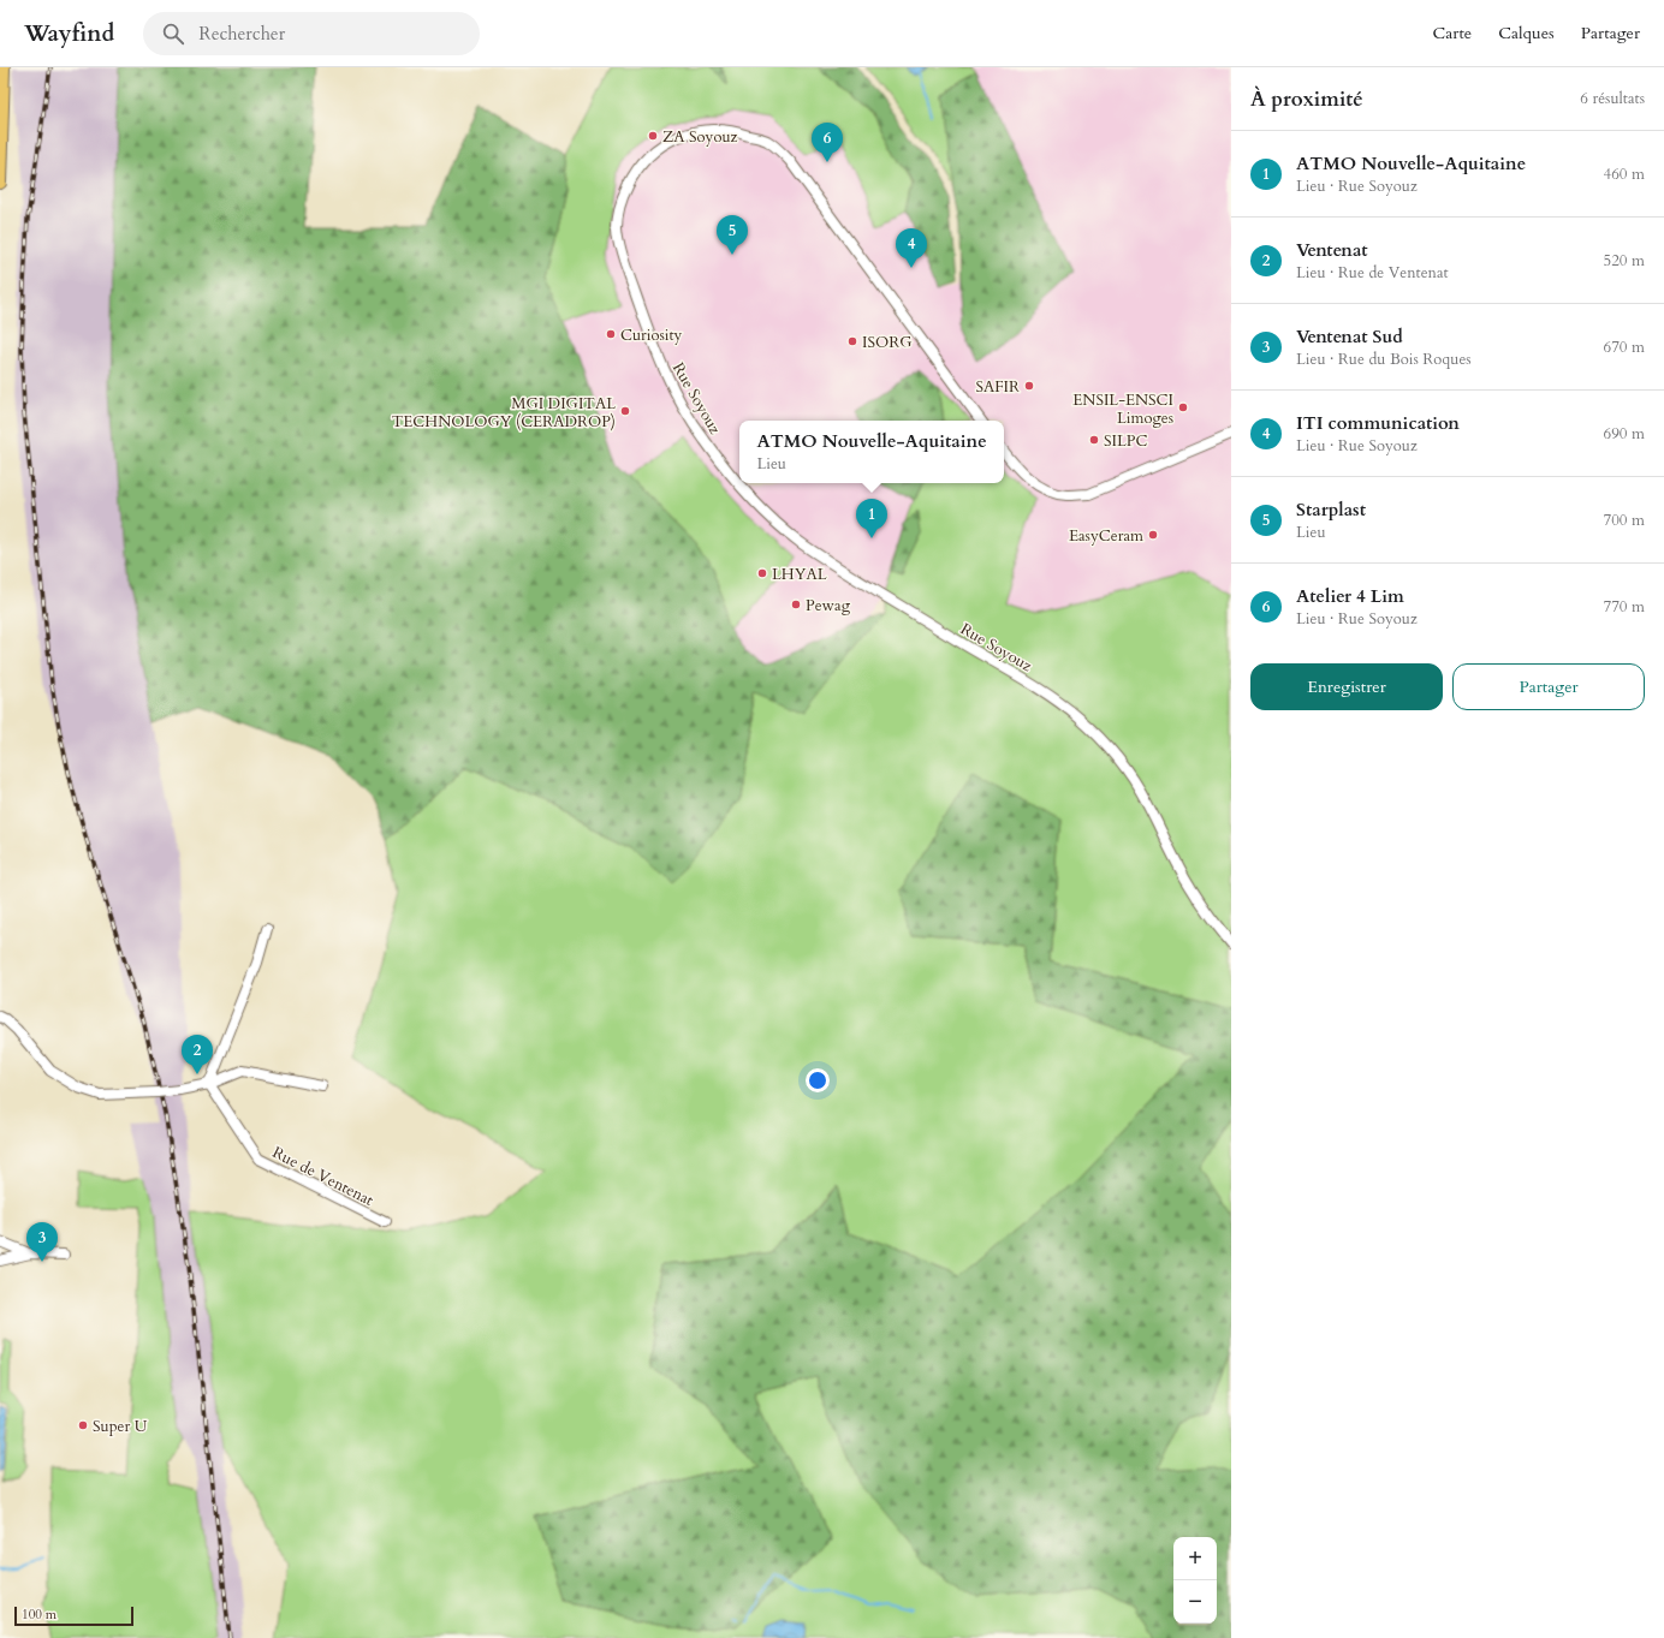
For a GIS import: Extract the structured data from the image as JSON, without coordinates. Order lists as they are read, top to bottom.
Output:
{
  "streets": {
    "street": ["Rue Soyouz", "Rue de Ventenat"]
  },
  "places": [
    "ZA Soyouz",
    "Curiosity",
    "ISORG",
    "SAFIR",
    "ENSIL-ENSCI Limoges",
    "MGI DIGITAL TECHNOLOGY (CERADROP)",
    "SILPC",
    "EasyCeram",
    "LHYAL",
    "Pewag",
    "Super U"
  ],
  "scale_bar": "100 m",
  "page": {
    "header": "Wayfind",
    "search": "Rechercher",
    "nav": ["Carte", "Calques", "Partager"],
    "heading": ["À proximité", "6 résultats"],
    "pins": [
      "6",
      "5",
      "4",
      "1",
      "2",
      "3"
    ],
    "list": [
      {
        "mark": "1",
        "name": "ATMO Nouvelle-Aquitaine",
        "note": "Lieu · Rue Soyouz",
        "value": "460 m"
      },
      {
        "mark": "2",
        "name": "Ventenat",
        "note": "Lieu · Rue de Ventenat",
        "value": "520 m"
      },
      {
        "mark": "3",
        "name": "Ventenat Sud",
        "note": "Lieu · Rue du Bois Roques",
        "value": "670 m"
      },
      {
        "mark": "4",
        "name": "ITI communication",
        "note": "Lieu · Rue Soyouz",
        "value": "690 m"
      },
      {
        "mark": "5",
        "name": "Starplast",
        "note": "Lieu",
        "value": "700 m"
      },
      {
        "mark": "6",
        "name": "Atelier 4 Lim",
        "note": "Lieu · Rue Soyouz",
        "value": "770 m"
      }
    ],
    "popup": ["ATMO Nouvelle-Aquitaine", "Lieu"],
    "buttons": ["Enregistrer", "Partager"],
    "map_buttons": ["+", "−"],
    "scale": "100 m"
  }
}
